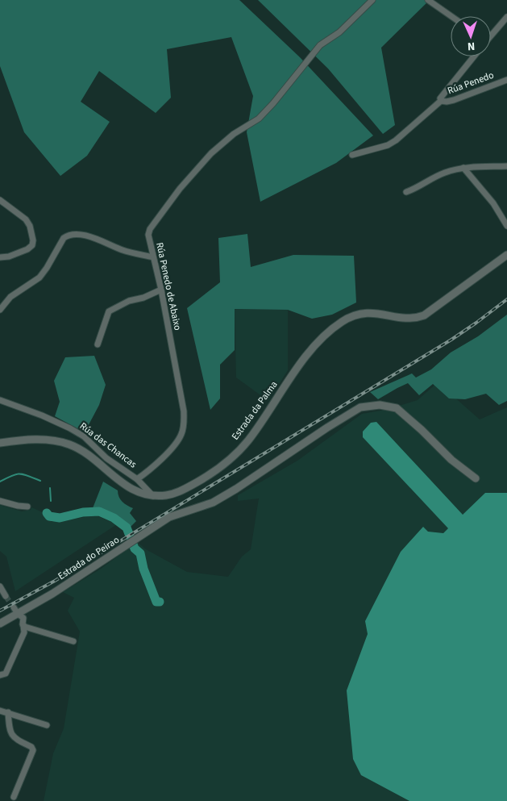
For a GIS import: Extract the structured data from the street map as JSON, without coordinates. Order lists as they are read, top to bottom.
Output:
{
  "streets": {
    "street": [
      "Rúa Penedo",
      "Rúa Penedo de Abaixo",
      "Estrada da Palma",
      "Rúa das Chancas",
      "Estrada do Peirao"
    ]
  },
  "crossings": [
    ["Rúa Penedo de Abaixo", "Rúa das Chancas"],
    ["Estrada da Palma", "Rúa das Chancas"]
  ],
  "north": "bottom"
}
